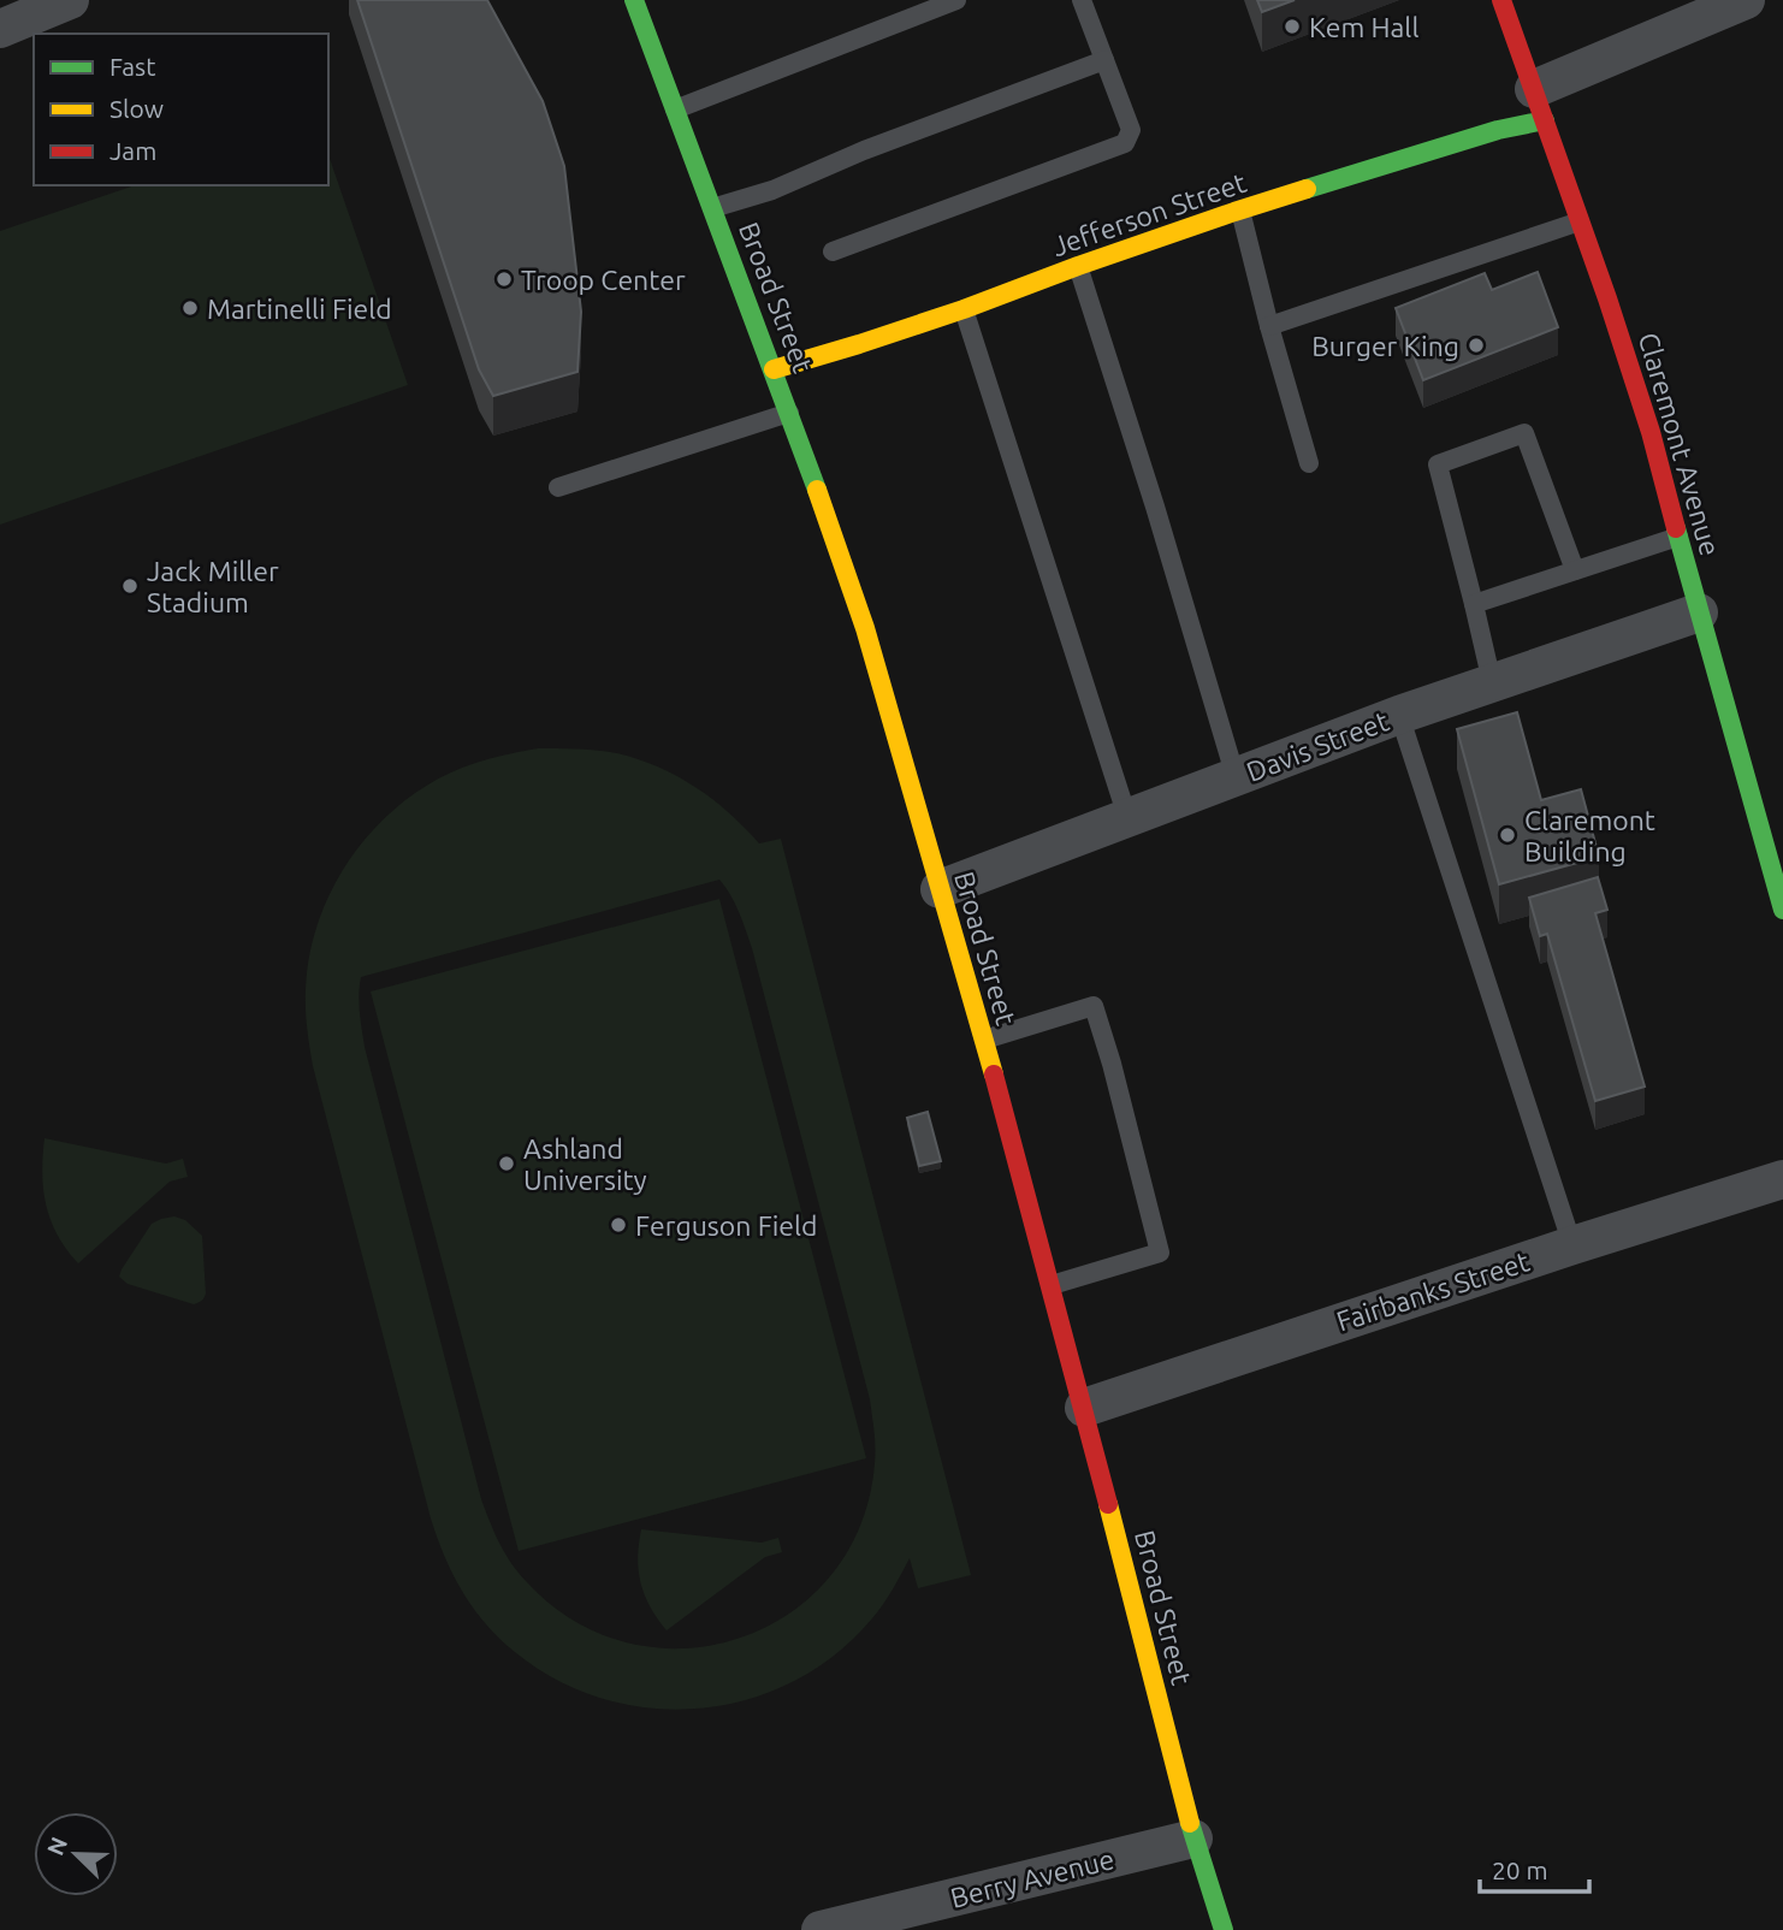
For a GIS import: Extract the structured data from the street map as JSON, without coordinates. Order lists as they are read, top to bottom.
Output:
{
  "streets": {
    "street": [
      "Jefferson Street",
      "Broad Street",
      "Claremont Avenue",
      "Davis Street",
      "Fairbanks Street",
      "Berry Avenue"
    ]
  },
  "crossings": [
    ["Jefferson Street", "Broad Street"],
    ["Jefferson Street", "Claremont Avenue"],
    ["Broad Street", "Davis Street"],
    ["Broad Street", "Fairbanks Street"],
    ["Broad Street", "Berry Avenue"],
    ["Claremont Avenue", "Davis Street"]
  ],
  "places": [
    "Kem Hall",
    "Troop Center",
    "Martinelli Field",
    "Burger King",
    "Jack Miller Stadium",
    "Claremont Building",
    "Ashland University",
    "Ferguson Field"
  ],
  "legend": ["Fast", "Slow", "Jam"],
  "scale_bar": "20 m",
  "north": "top left"
}
